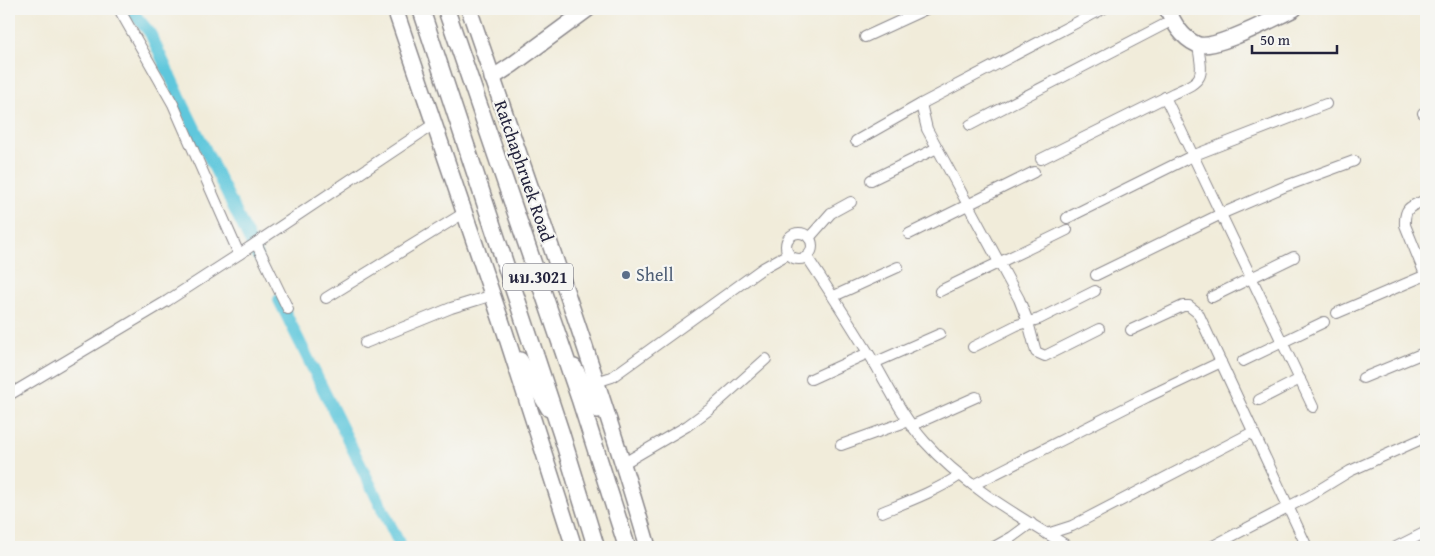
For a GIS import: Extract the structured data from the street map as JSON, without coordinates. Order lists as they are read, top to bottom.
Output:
{
  "streets": {
    "main road": ["Ratchaphruek Road", "นบ.3021"]
  },
  "places": ["Shell"],
  "scale_bar": "50 m"
}
